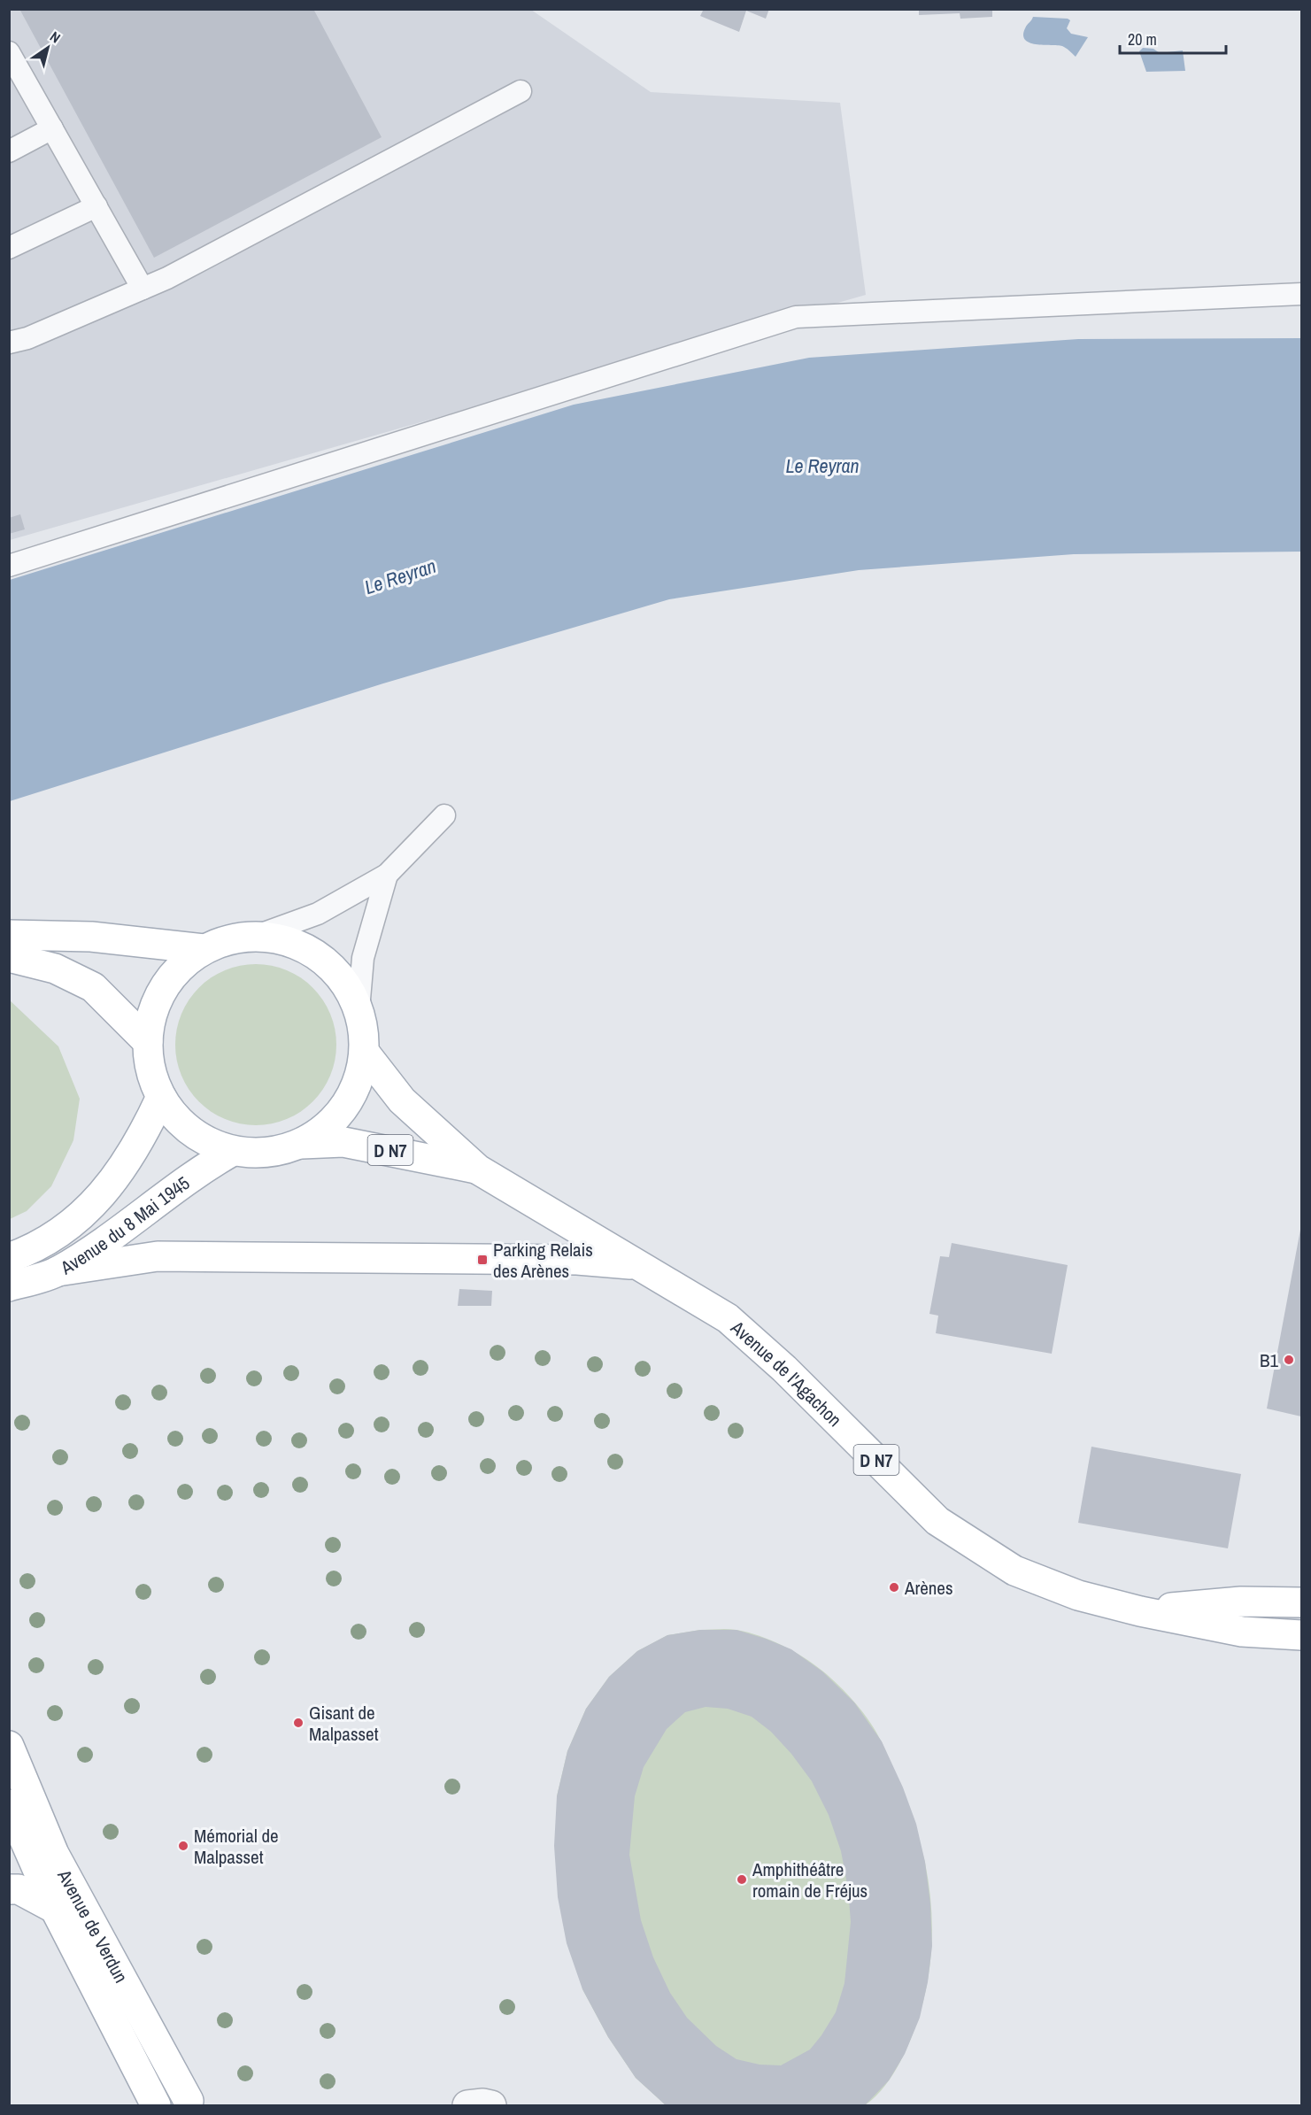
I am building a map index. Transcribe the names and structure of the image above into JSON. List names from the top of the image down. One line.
{"streets":{"main road":["D N7","Avenue du 8 Mai 1945","Avenue de l'Agachon","Avenue de Verdun"]},"crossings":[["D N7","Avenue de l'Agachon"]],"water":["Le Reyran"],"places":{"transit":["Parking Relais des Arènes"],"other":["B1","Arènes","Gisant de Malpasset","Mémorial de Malpasset","Amphithéâtre romain de Fréjus"]},"scale_bar":"20 m","north":"top right"}
